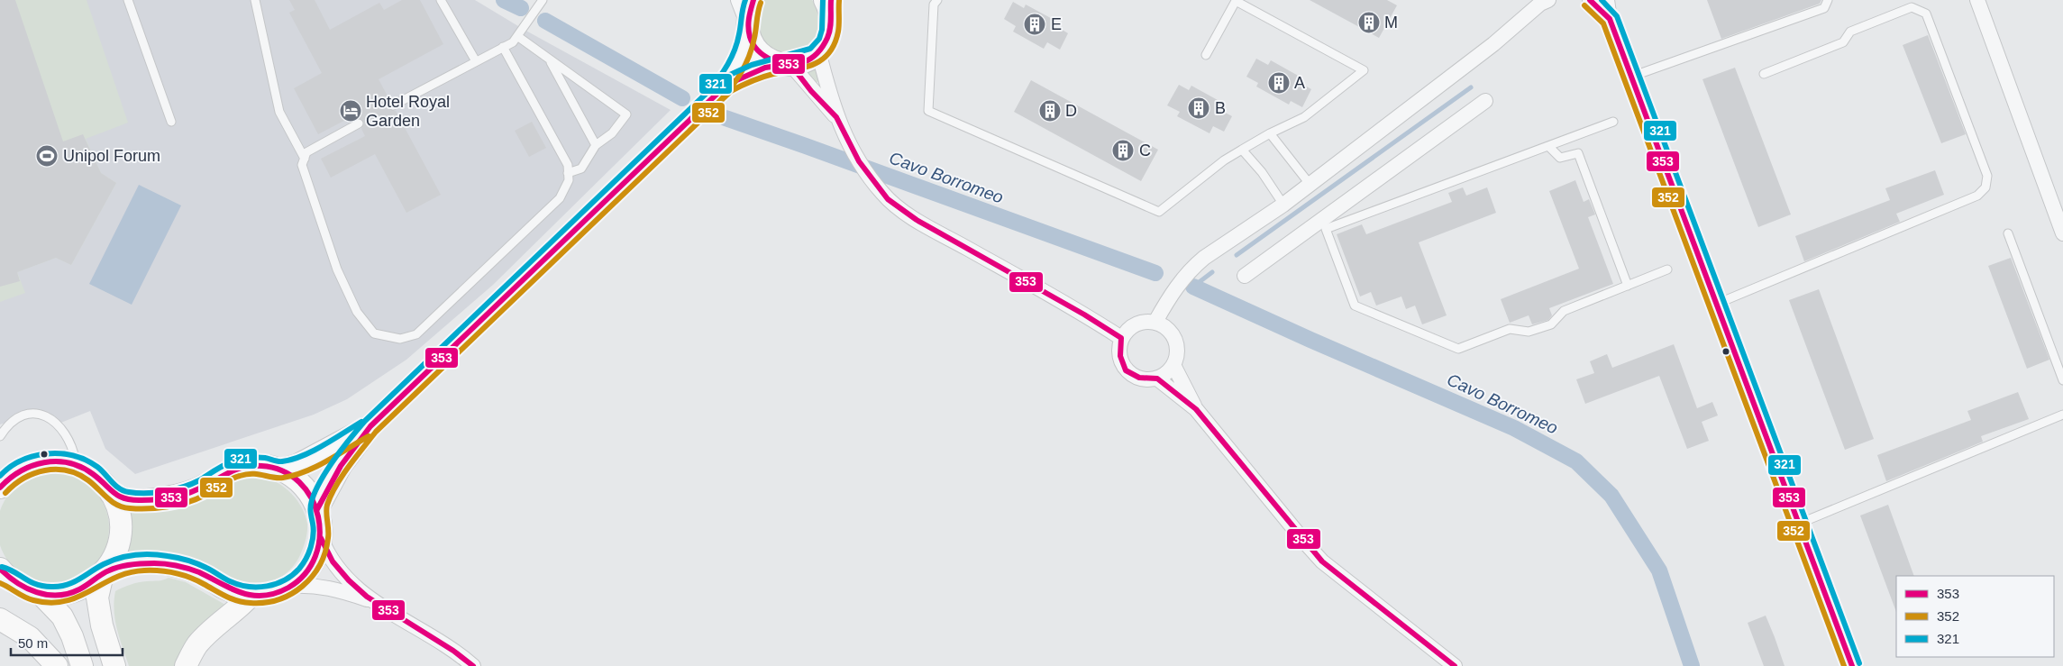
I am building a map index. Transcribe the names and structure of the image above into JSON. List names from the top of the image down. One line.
{"water":["Cavo Borromeo"],"places":{"building":["M","E","A","B","D","C"],"hotel":["Hotel Royal Garden"],"sports":["Unipol Forum"]},"lines":["transit line 353","transit line 321","transit line 352"],"legend":["353","352","321"],"scale_bar":"50 m"}
